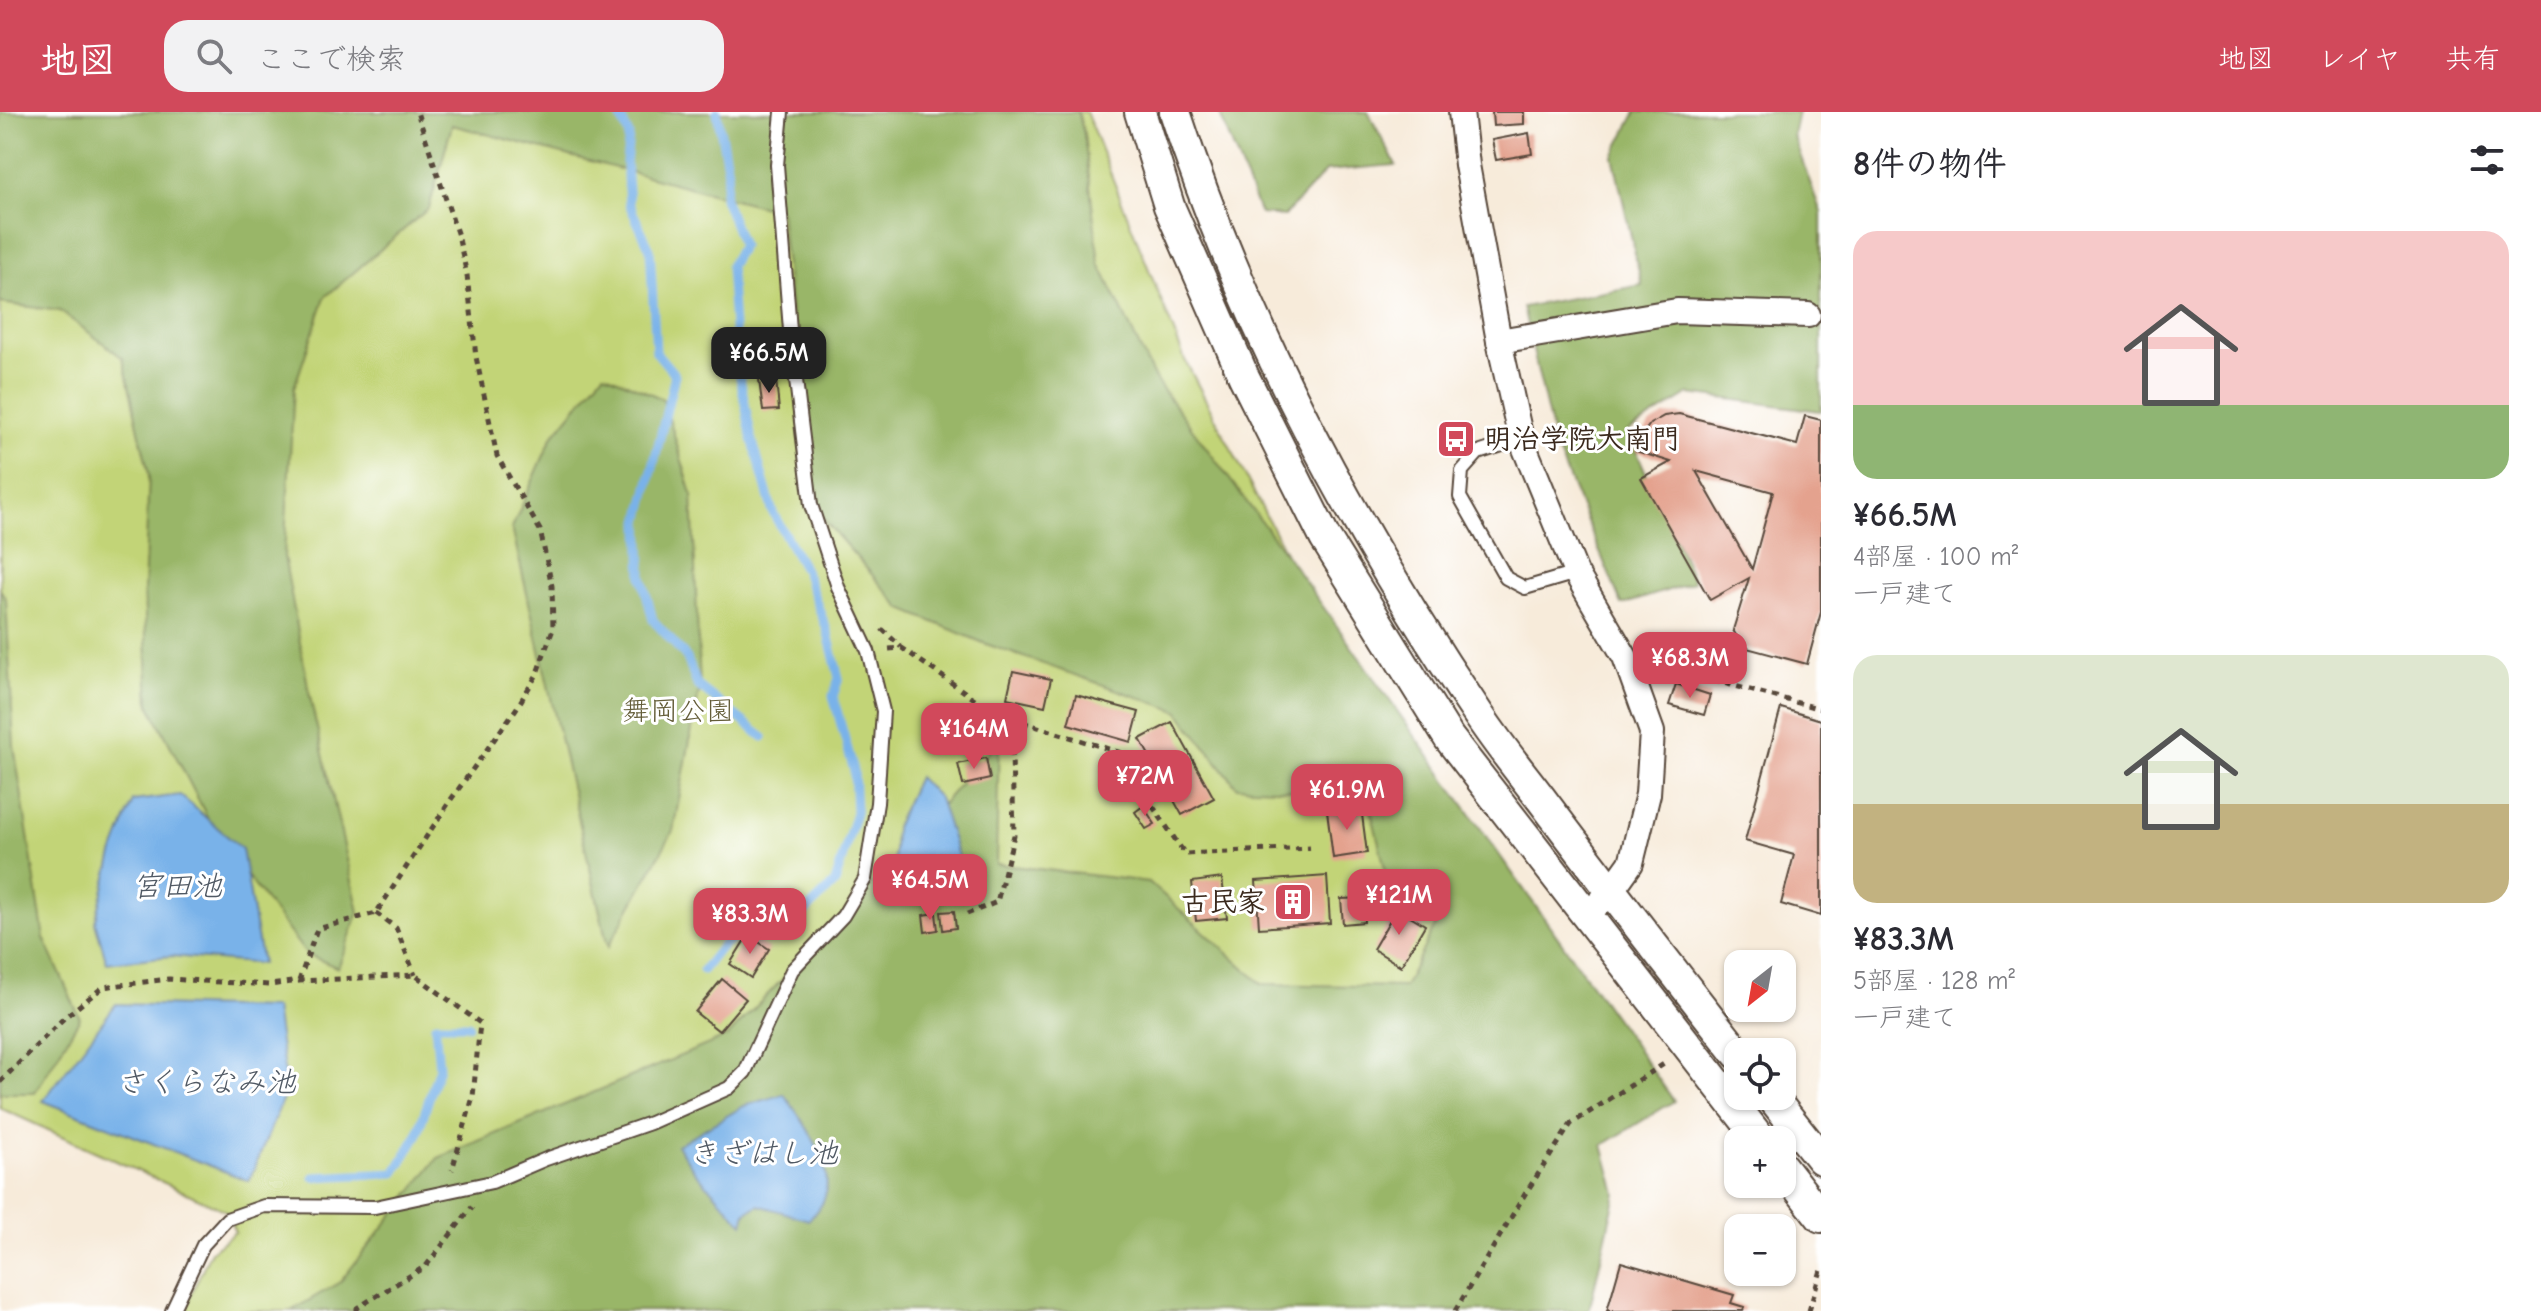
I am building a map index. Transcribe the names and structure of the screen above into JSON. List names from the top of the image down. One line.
{"water":["宮田池","さくらなみ池","きざはし池"],"parks":["舞岡公園"],"places":{"bus stop":["明治学院大南門"],"building":["古民家"]},"north":"bottom left","page":{"header":"地図","search":"ここで検索","nav":["地図","レイヤ","共有"],"heading":"8件の物件","list":[{"name":"¥66.5M","note":"4部屋 · 100 m² · 一戸建て"},{"name":"¥83.3M","note":"5部屋 · 128 m² · 一戸建て"}],"price":["¥66.5M","¥68.3M","¥164M","¥72M","¥61.9M","¥64.5M","¥121M","¥83.3M"],"map_buttons":["+","−"]}}
